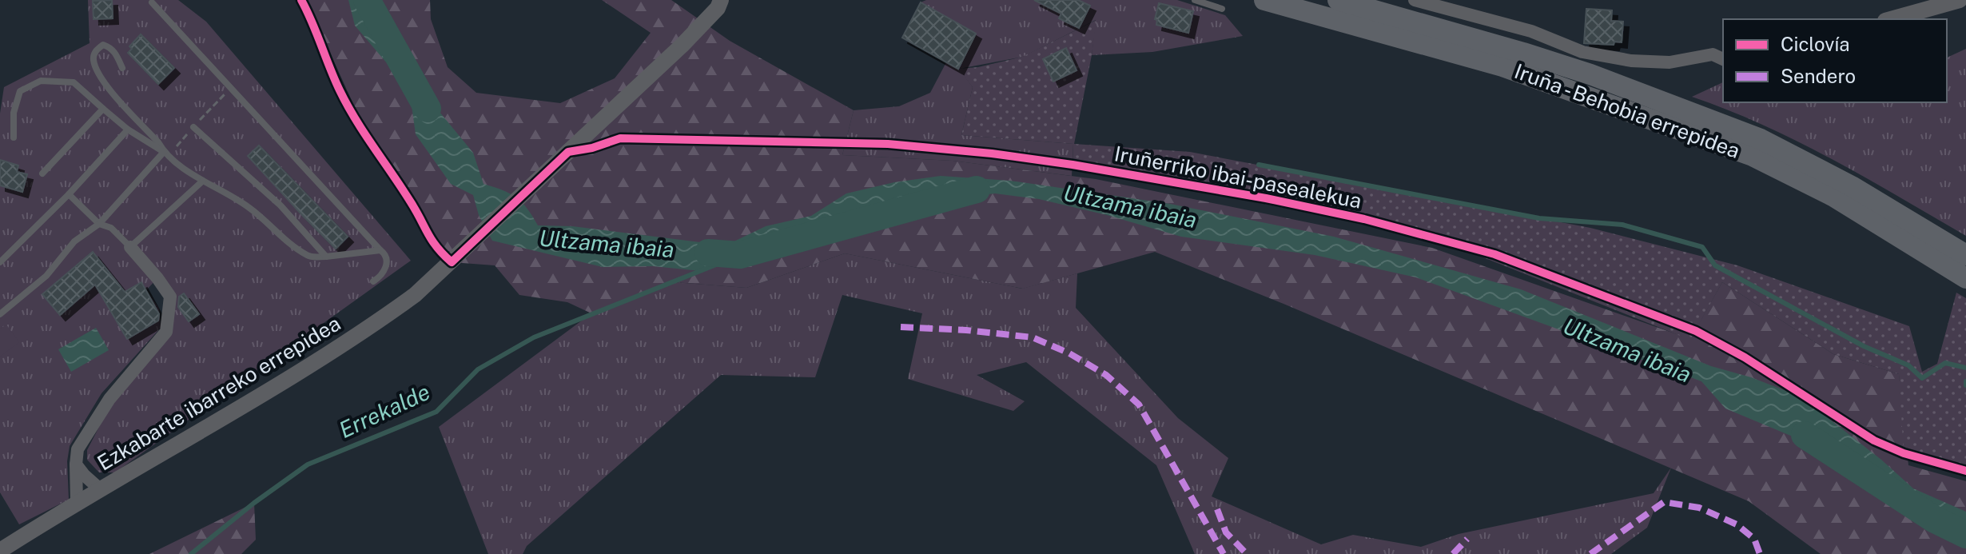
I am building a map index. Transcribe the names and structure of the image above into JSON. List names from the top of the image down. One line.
{"streets":{"highway":["Iruña - Behobia errepidea"],"street":["Ezkabarte ibarreko errepidea"],"cycle path":["Iruñerriko ibai-pasealekua"]},"crossings":[["Iruñerriko ibai-pasealekua","Ezkabarte ibarreko errepidea"]],"water":["Ultzama ibaia","Errekalde"],"legend":["Ciclovía","Sendero"]}
